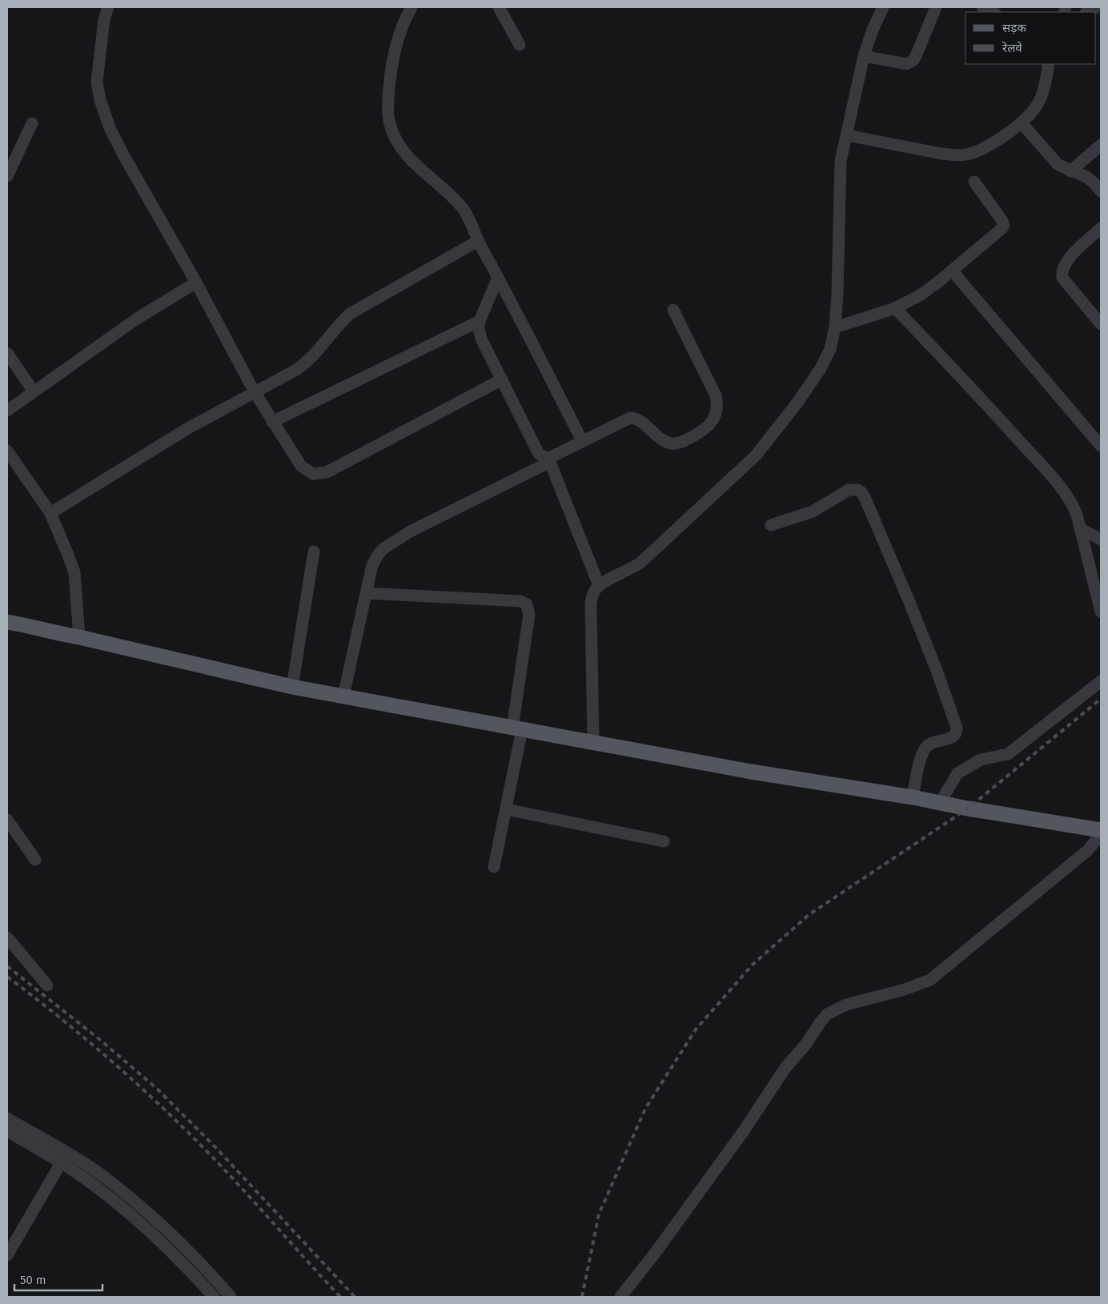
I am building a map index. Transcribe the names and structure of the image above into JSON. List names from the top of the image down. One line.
{"legend":["सड़क","रेलवे"],"scale_bar":"50 m"}
